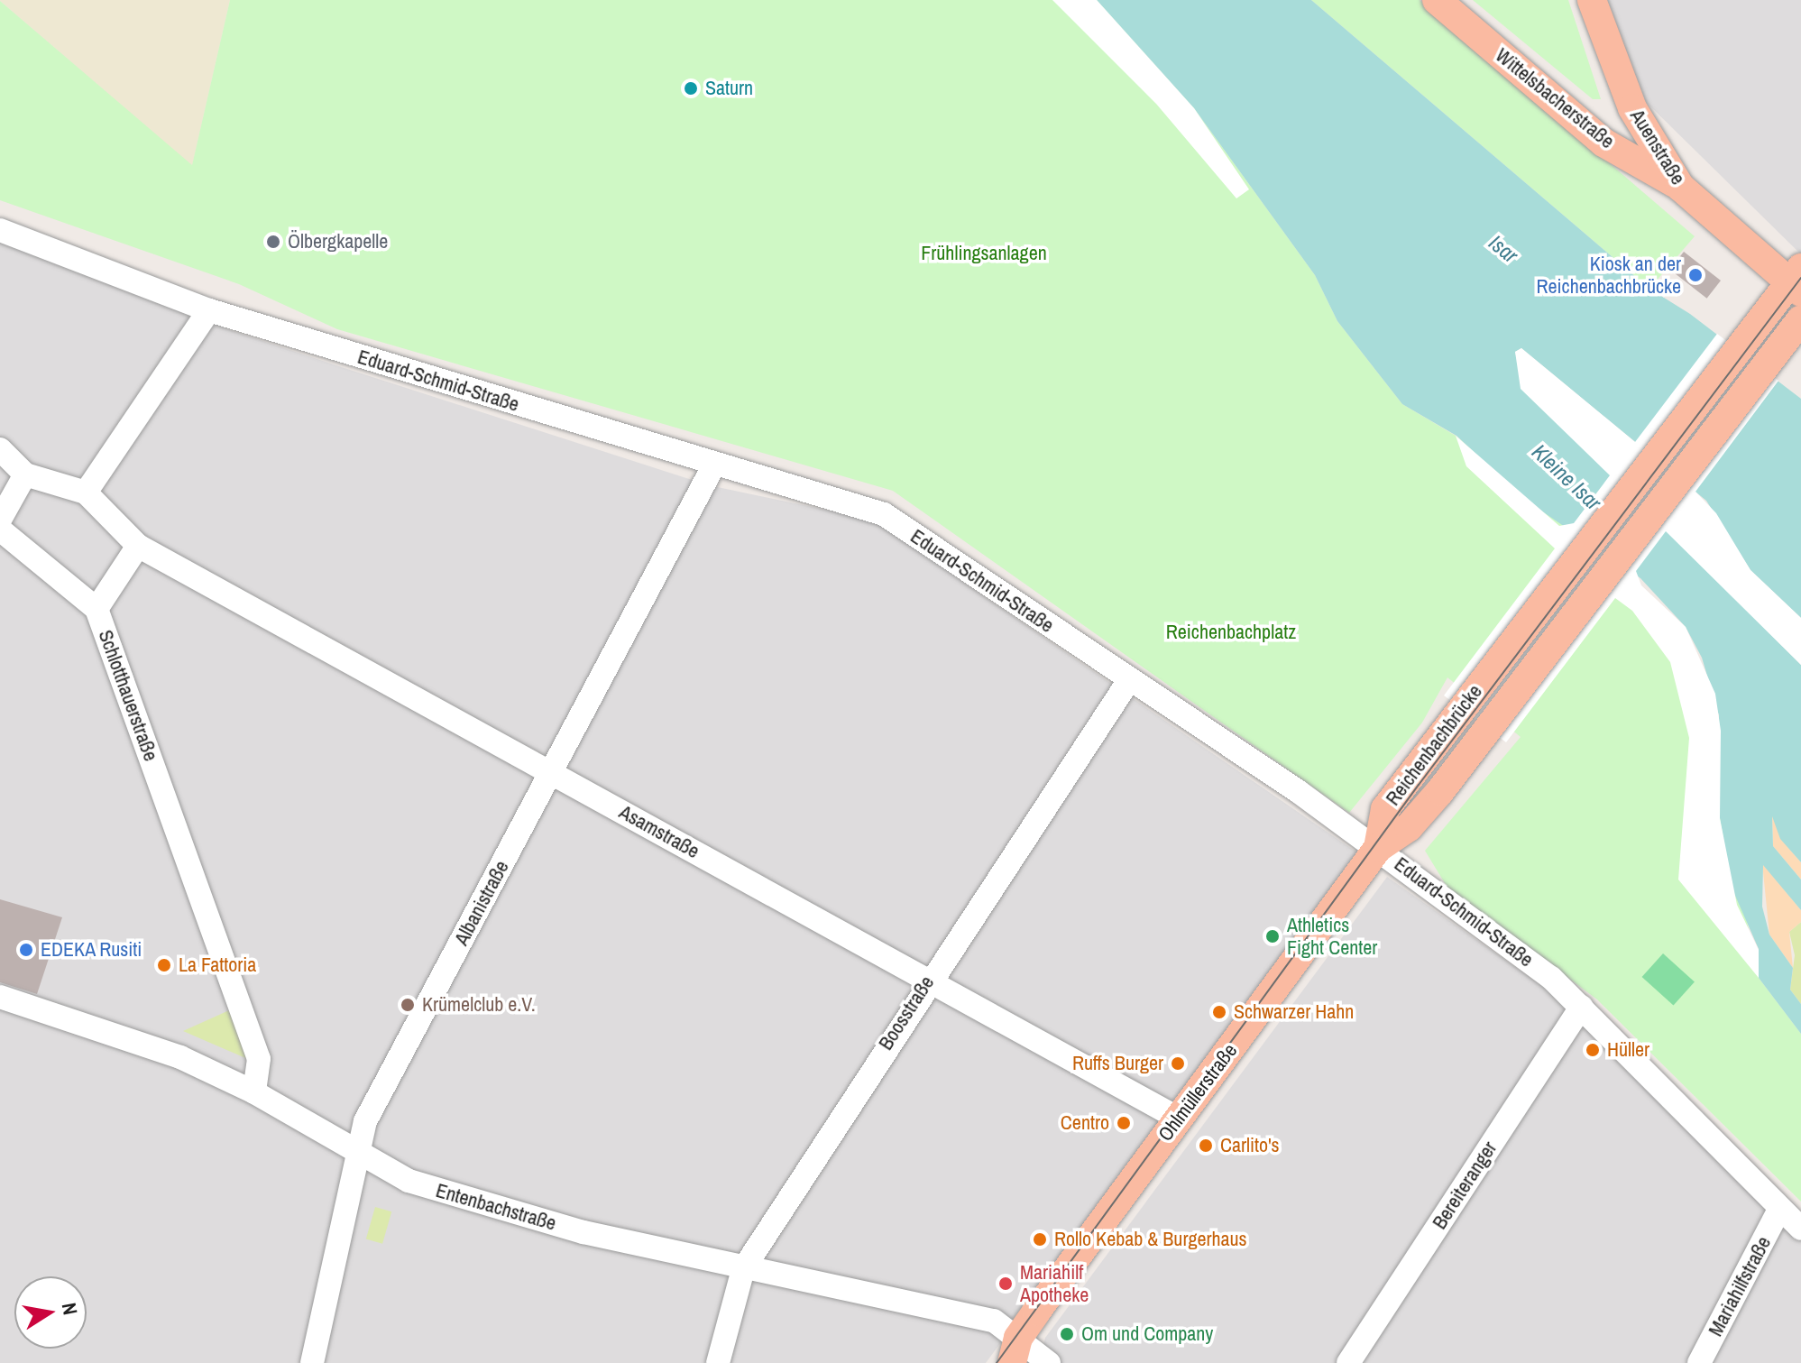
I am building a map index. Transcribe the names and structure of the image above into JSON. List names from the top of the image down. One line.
{"streets":{"main road":["Wittelsbacherstraße","Auenstraße","Reichenbachbrücke","Ohlmüllerstraße"],"street":["Eduard-Schmid-Straße","Schlotthauerstraße","Asamstraße","Albanistraße","Boosstraße","Bereiteranger","Entenbachstraße","Mariahilfstraße"]},"crossings":[["Wittelsbacherstraße","Auenstraße"],["Auenstraße","Reichenbachbrücke"],["Eduard-Schmid-Straße","Reichenbachbrücke"],["Eduard-Schmid-Straße","Albanistraße"],["Eduard-Schmid-Straße","Boosstraße"],["Eduard-Schmid-Straße","Ohlmüllerstraße"],["Eduard-Schmid-Straße","Bereiteranger"],["Eduard-Schmid-Straße","Mariahilfstraße"],["Schlotthauerstraße","Asamstraße"],["Schlotthauerstraße","Entenbachstraße"],["Reichenbachbrücke","Ohlmüllerstraße"],["Asamstraße","Albanistraße"],["Asamstraße","Boosstraße"],["Asamstraße","Ohlmüllerstraße"],["Albanistraße","Entenbachstraße"],["Boosstraße","Entenbachstraße"],["Ohlmüllerstraße","Entenbachstraße"]],"water":["Isar","Kleine Isar"],"parks":["Frühlingsanlagen","Reichenbachplatz"],"places":["Saturn","Ölbergkapelle","Kiosk an der Reichenbachbrücke","Athletics Fight Center","EDEKA Rusiti","La Fattoria","Krümelclub e.V.","Schwarzer Hahn","Hüller","Ruffs Burger","Centro","Carlito's","Rollo Kebab & Burgerhaus","Mariahilf Apotheke","Om und Company"],"north":"right"}
